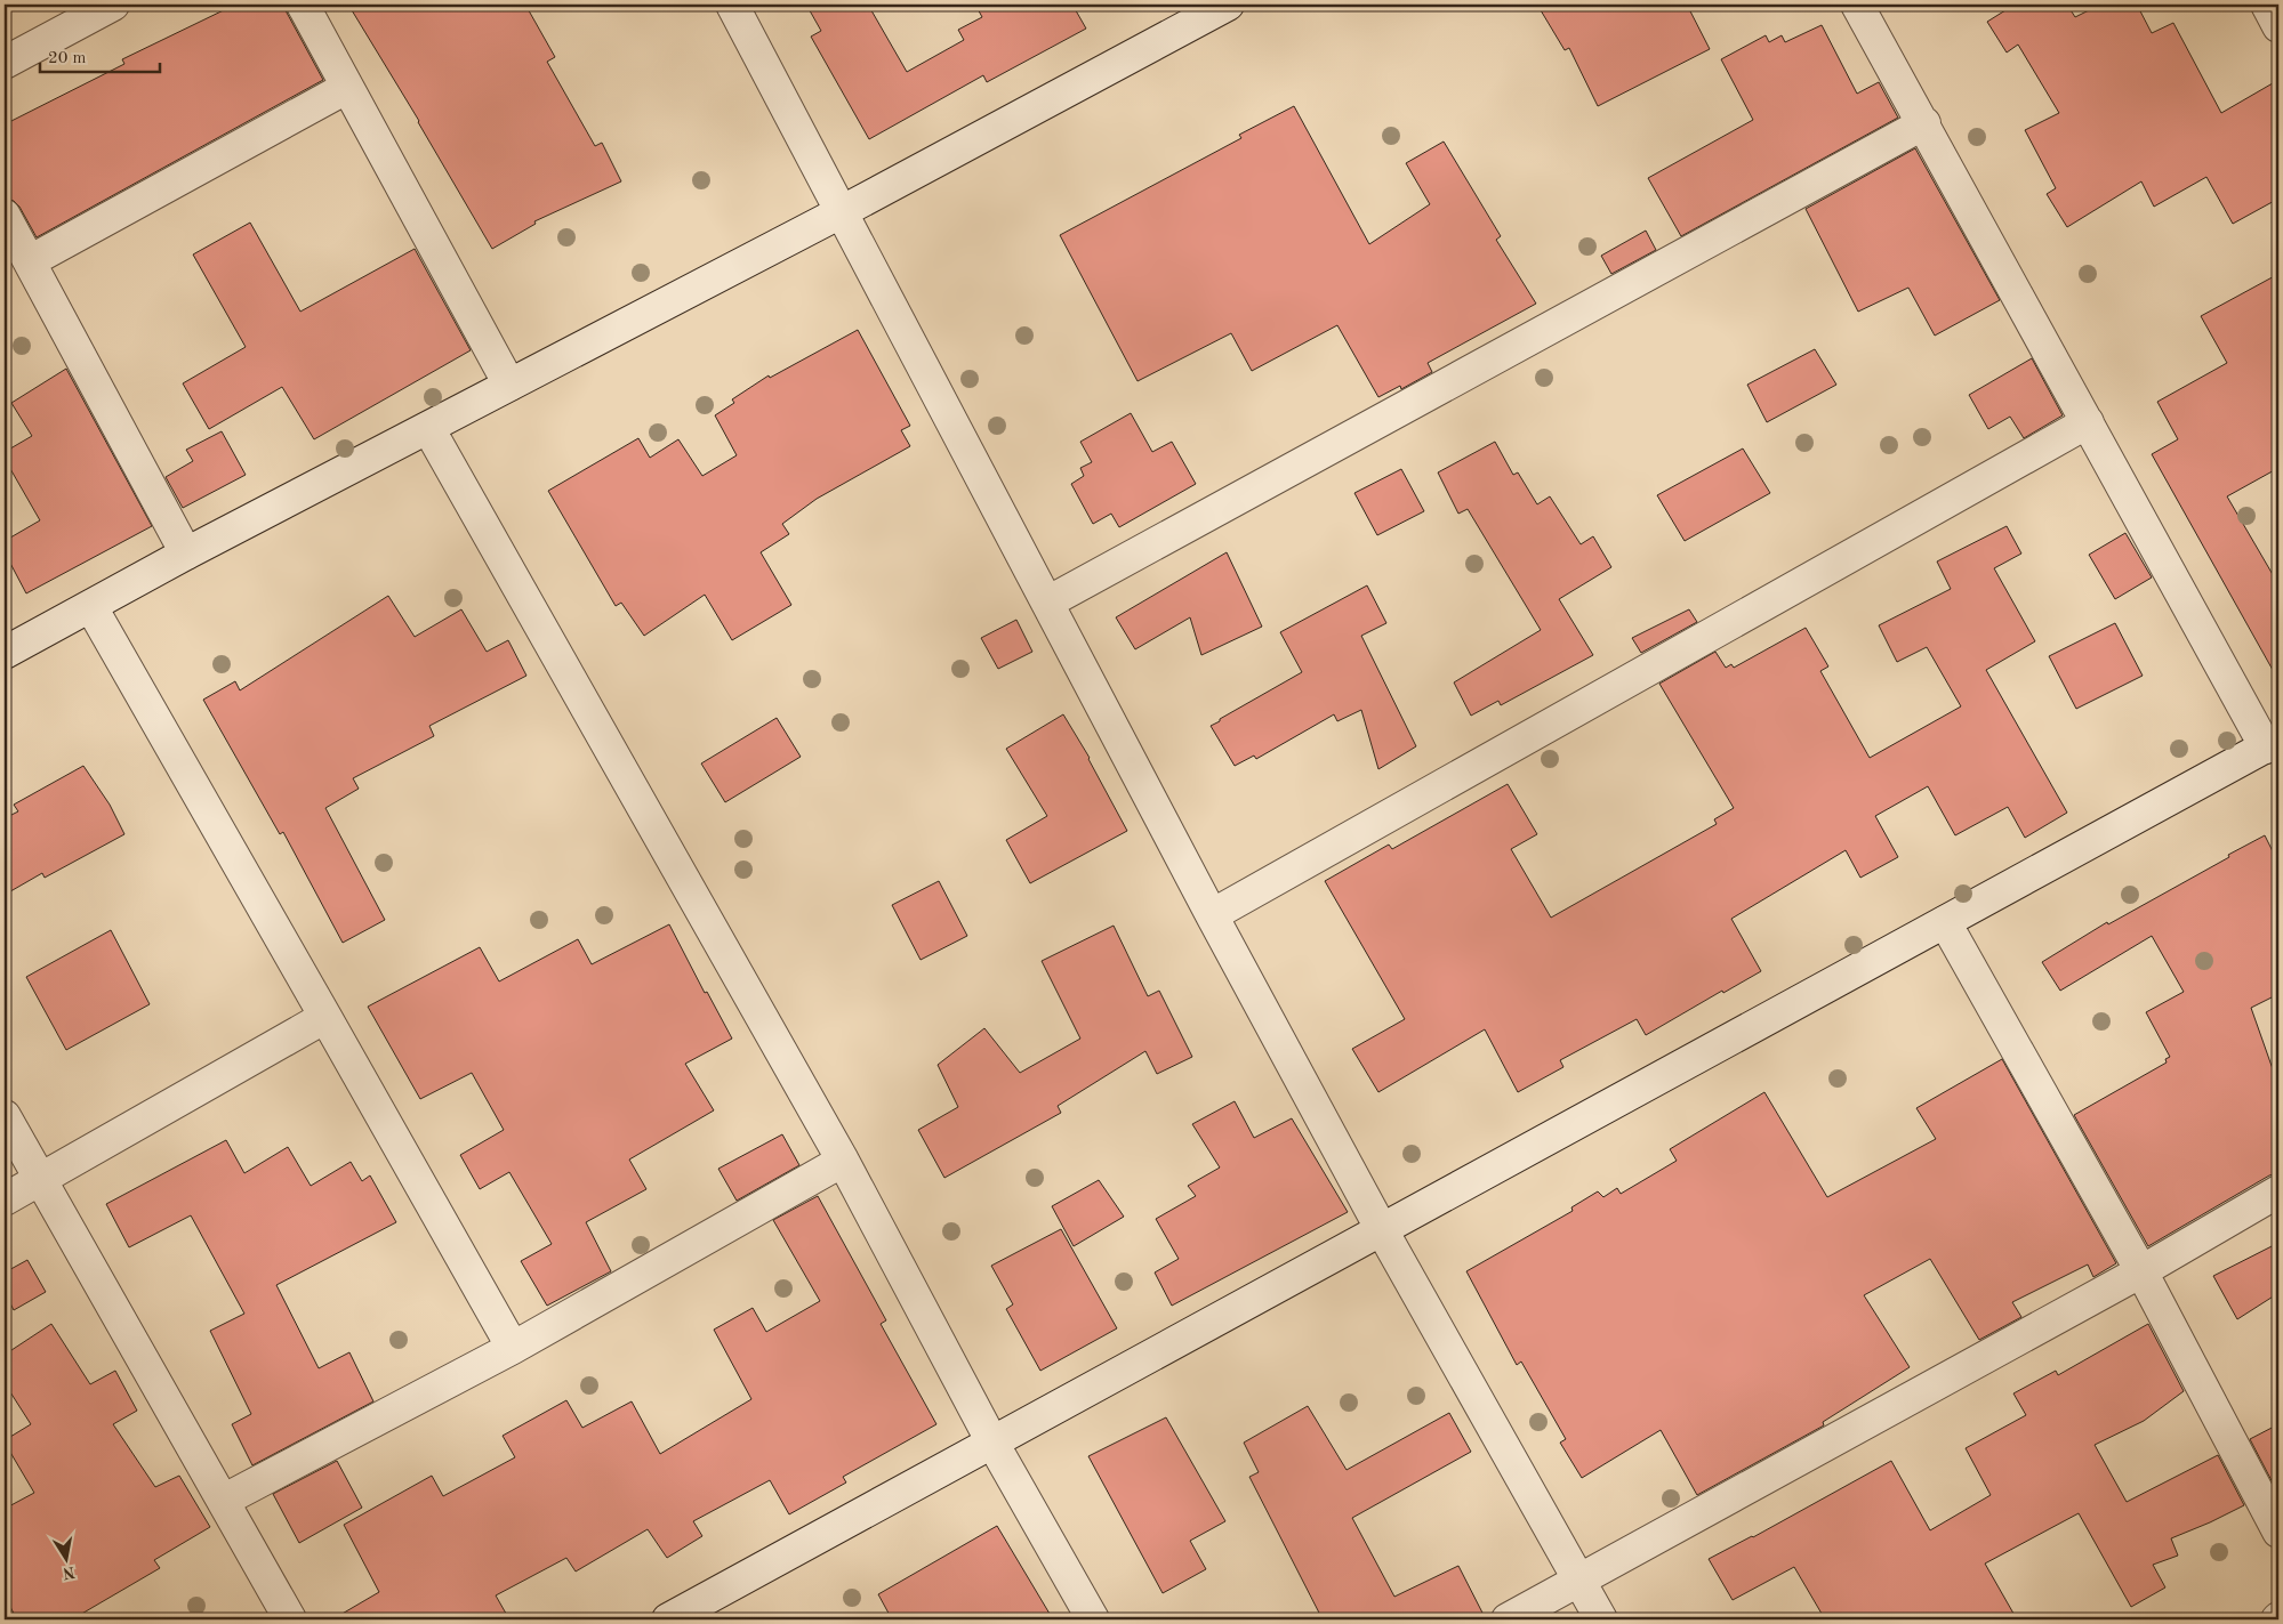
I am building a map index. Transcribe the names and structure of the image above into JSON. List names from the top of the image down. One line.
{"scale_bar":"20 m","north":"bottom"}
